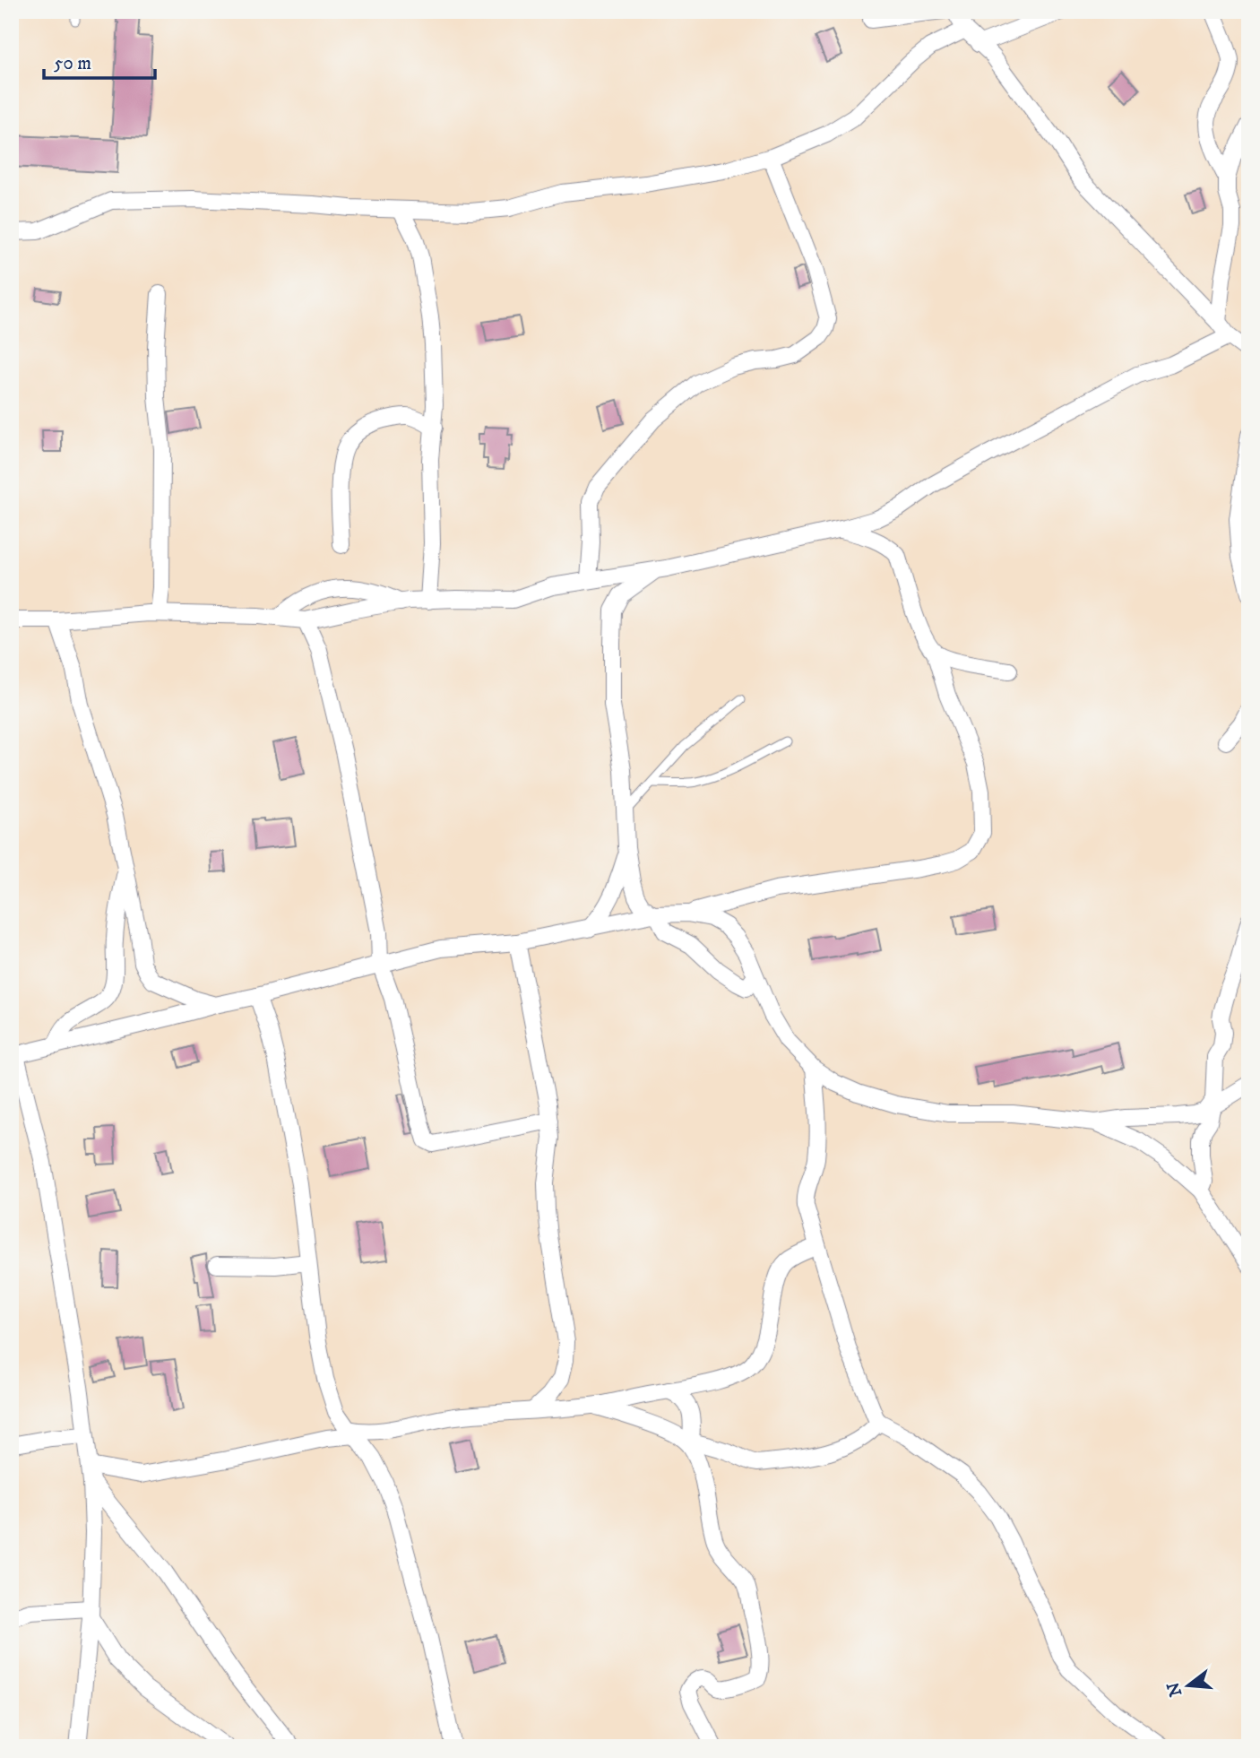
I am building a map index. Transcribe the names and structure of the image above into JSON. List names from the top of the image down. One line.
{"scale_bar":"50 m","north":"left"}
